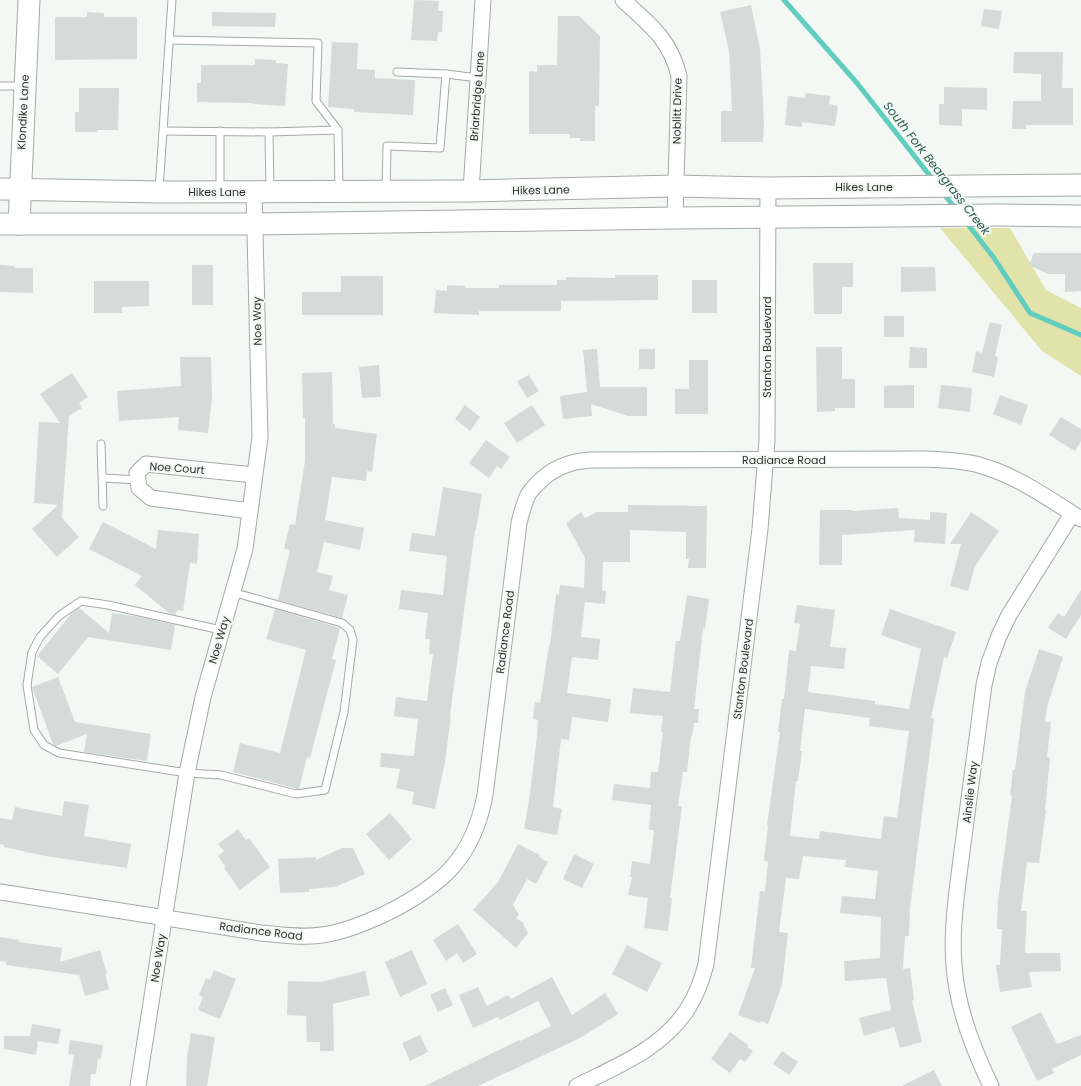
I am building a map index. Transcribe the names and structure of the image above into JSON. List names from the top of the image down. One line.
{"streets":{"main road":["Klondike Lane","Hikes Lane"],"street":["Briarbridge Lane","Noblitt Drive","Noe Way","Stanton Boulevard","Radiance Road","Noe Court","Ainslie Way"]},"crossings":[["Briarbridge Lane","Hikes Lane"],["Noblitt Drive","Hikes Lane"],["Klondike Lane","Hikes Lane"],["Hikes Lane","Noe Way"],["Hikes Lane","Stanton Boulevard"],["Noe Way","Radiance Road"],["Noe Way","Noe Court"],["Stanton Boulevard","Radiance Road"],["Radiance Road","Ainslie Way"]],"water":["South Fork Beargrass Creek"]}
